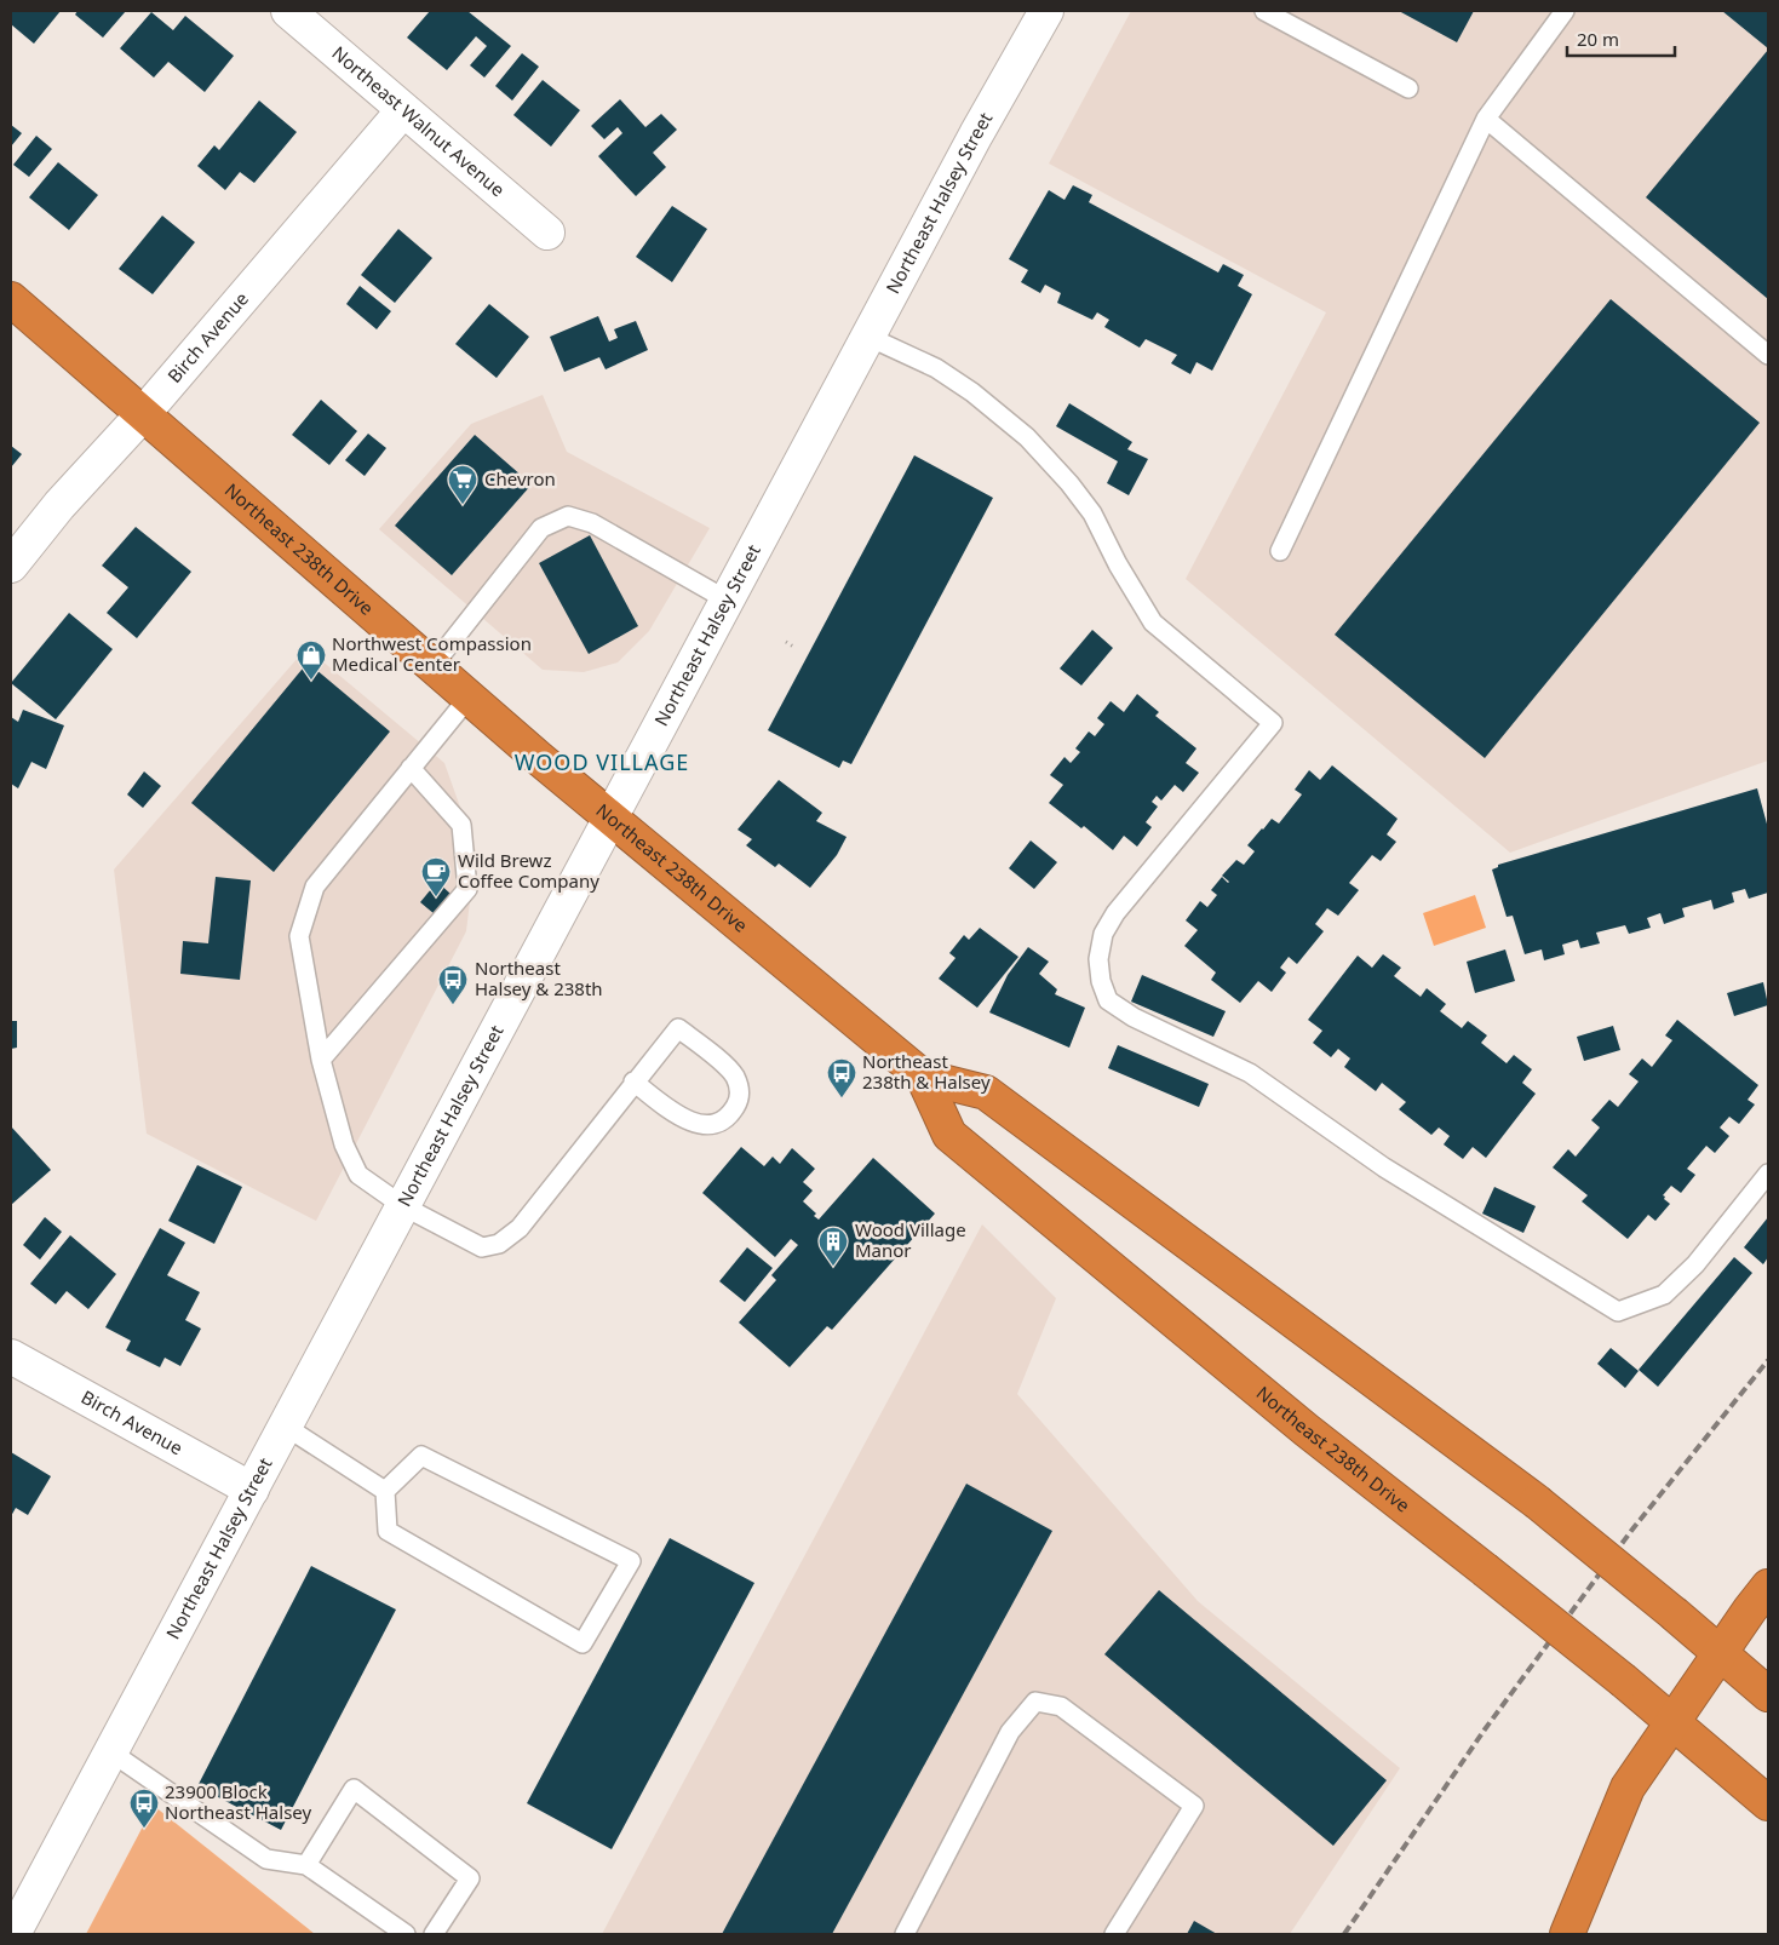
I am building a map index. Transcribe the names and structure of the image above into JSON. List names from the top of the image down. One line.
{"streets":{"highway":["Northeast 238th Drive"],"street":["Northeast Walnut Avenue","Northeast Halsey Street","Birch Avenue"]},"crossings":[["Northeast Walnut Avenue","Birch Avenue"],["Northeast Halsey Street","Birch Avenue"],["Northeast Halsey Street","Northeast 238th Drive"],["Birch Avenue","Northeast 238th Drive"]],"districts":["WOOD VILLAGE"],"places":{"supermarket":["Chevron"],"shop":["Northwest Compassion Medical Center"],"cafe":["Wild Brewz Coffee Company"],"bus stop":["Northeast Halsey & 238th","Northeast 238th & Halsey","23900 Block Northeast Halsey"],"building":["Wood Village Manor"]},"scale_bar":"20 m"}
